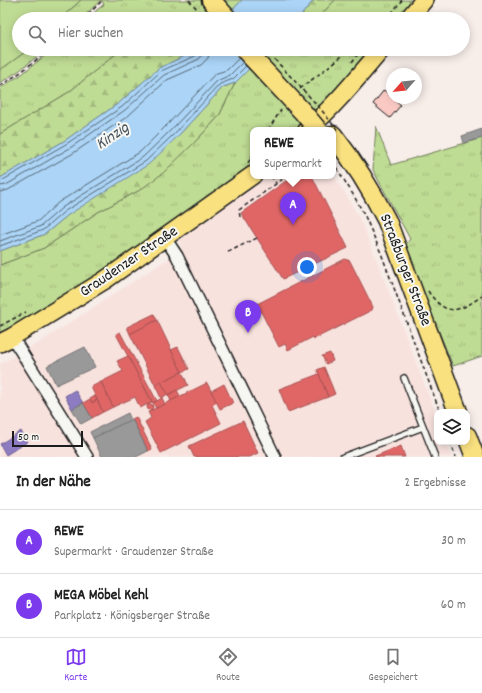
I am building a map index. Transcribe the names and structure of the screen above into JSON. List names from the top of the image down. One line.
{"streets":{"highway":["Straßburger Straße"],"main road":["Graudenzer Straße"]},"water":["Kinzig"],"scale_bar":"50 m","north":"bottom left","page":{"search":"Hier suchen","popup":["REWE","Supermarkt"],"pins":["A","B"],"scale":"50 m","heading":["In der Nähe","2 Ergebnisse"],"list":[{"mark":"A","name":"REWE","note":"Supermarkt · Graudenzer Straße","value":"30 m"},{"mark":"B","name":"MEGA Möbel Kehl","note":"Parkplatz · Königsberger Straße","value":"60 m"}],"nav":["Karte","Route","Gespeichert"]}}
